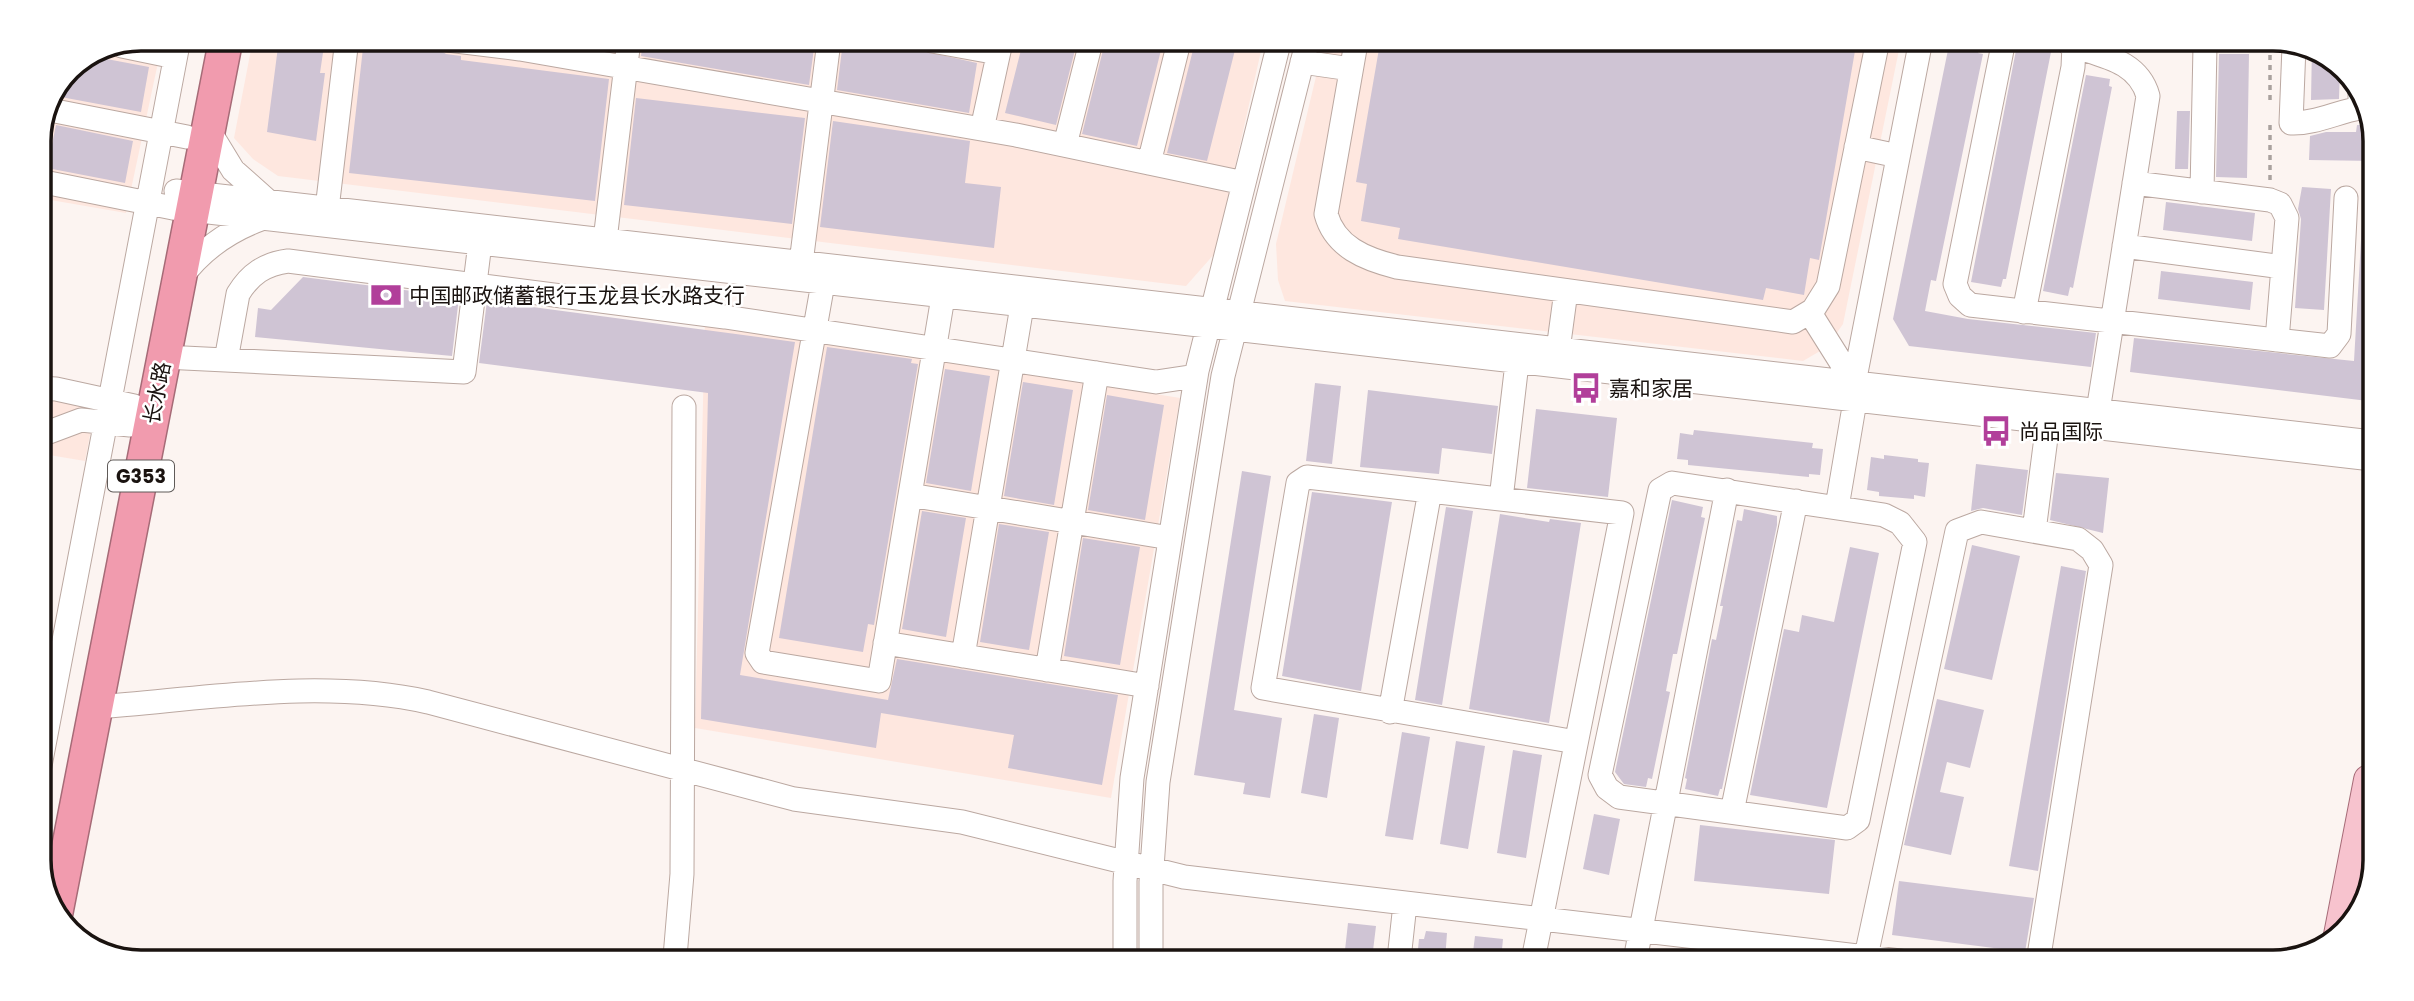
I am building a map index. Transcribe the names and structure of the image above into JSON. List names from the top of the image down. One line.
{"streets":{"highway":["长水路","G353"]},"places":{"bank":["中国邮政储蓄银行玉龙县长水路支行"],"bus stop":["嘉和家居","尚品国际"]}}
